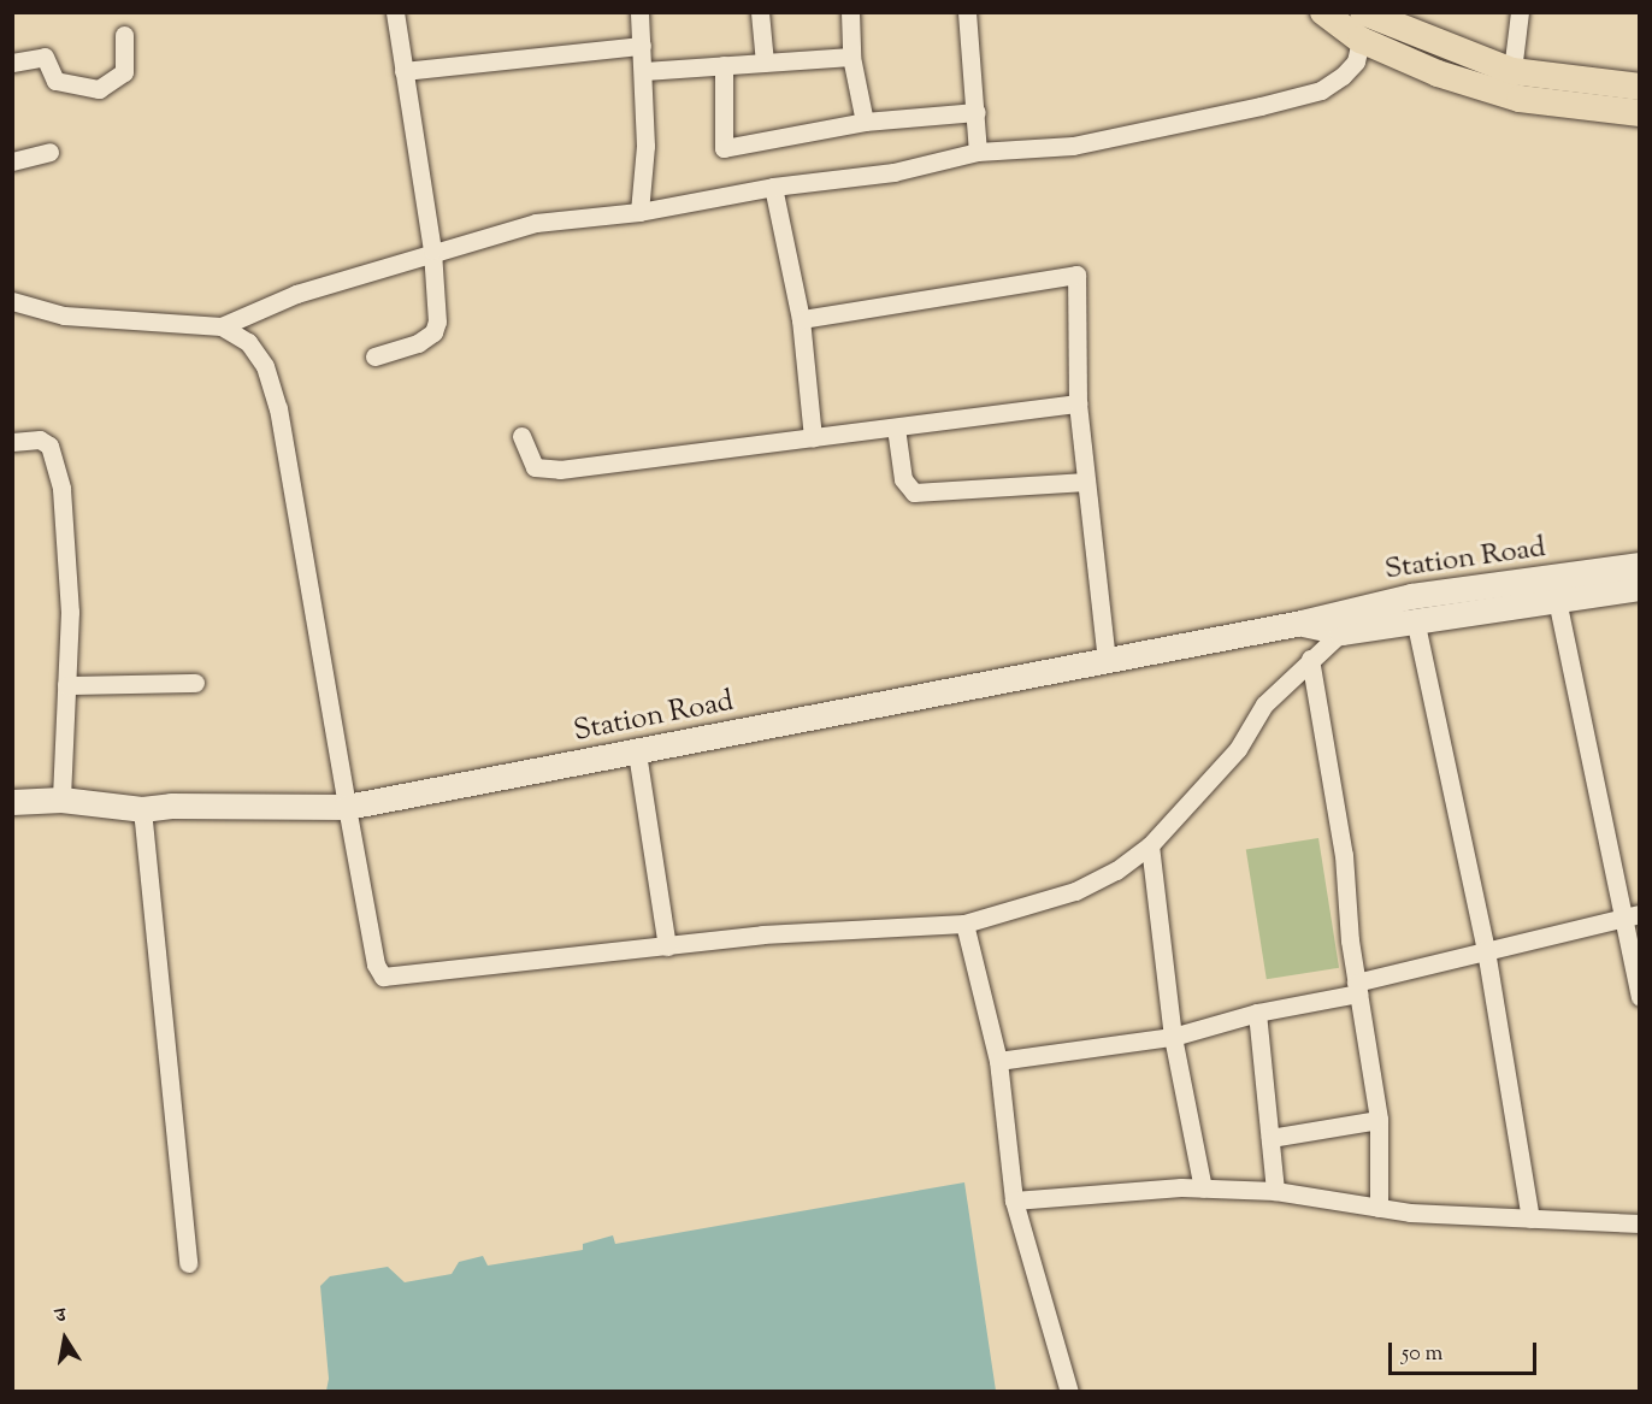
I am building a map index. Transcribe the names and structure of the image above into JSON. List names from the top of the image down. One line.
{"streets":{"street":["Station Road"]},"scale_bar":"50 m","north":"top"}
